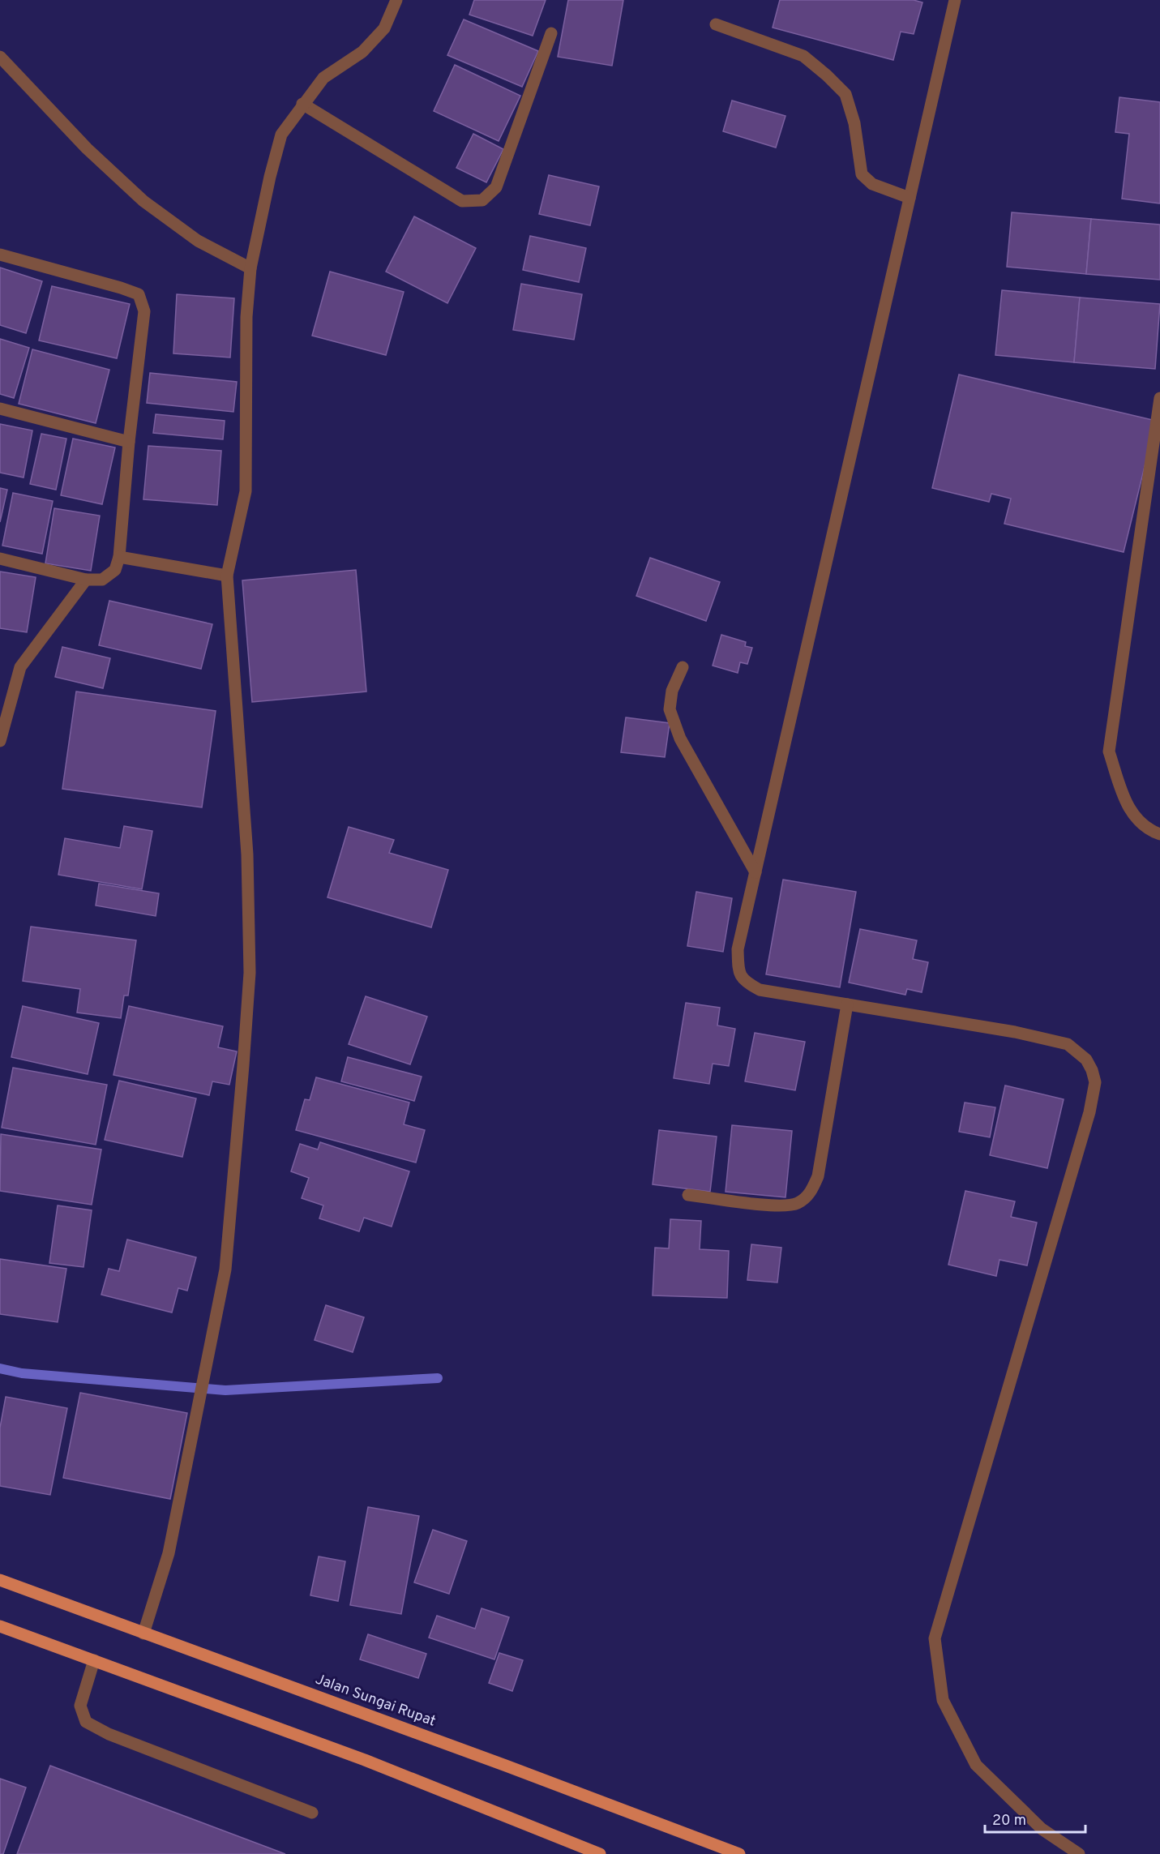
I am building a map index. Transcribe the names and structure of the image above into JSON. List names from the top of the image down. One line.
{"streets":{"main road":["Jalan Sungai Rupat"]},"scale_bar":"20 m"}
